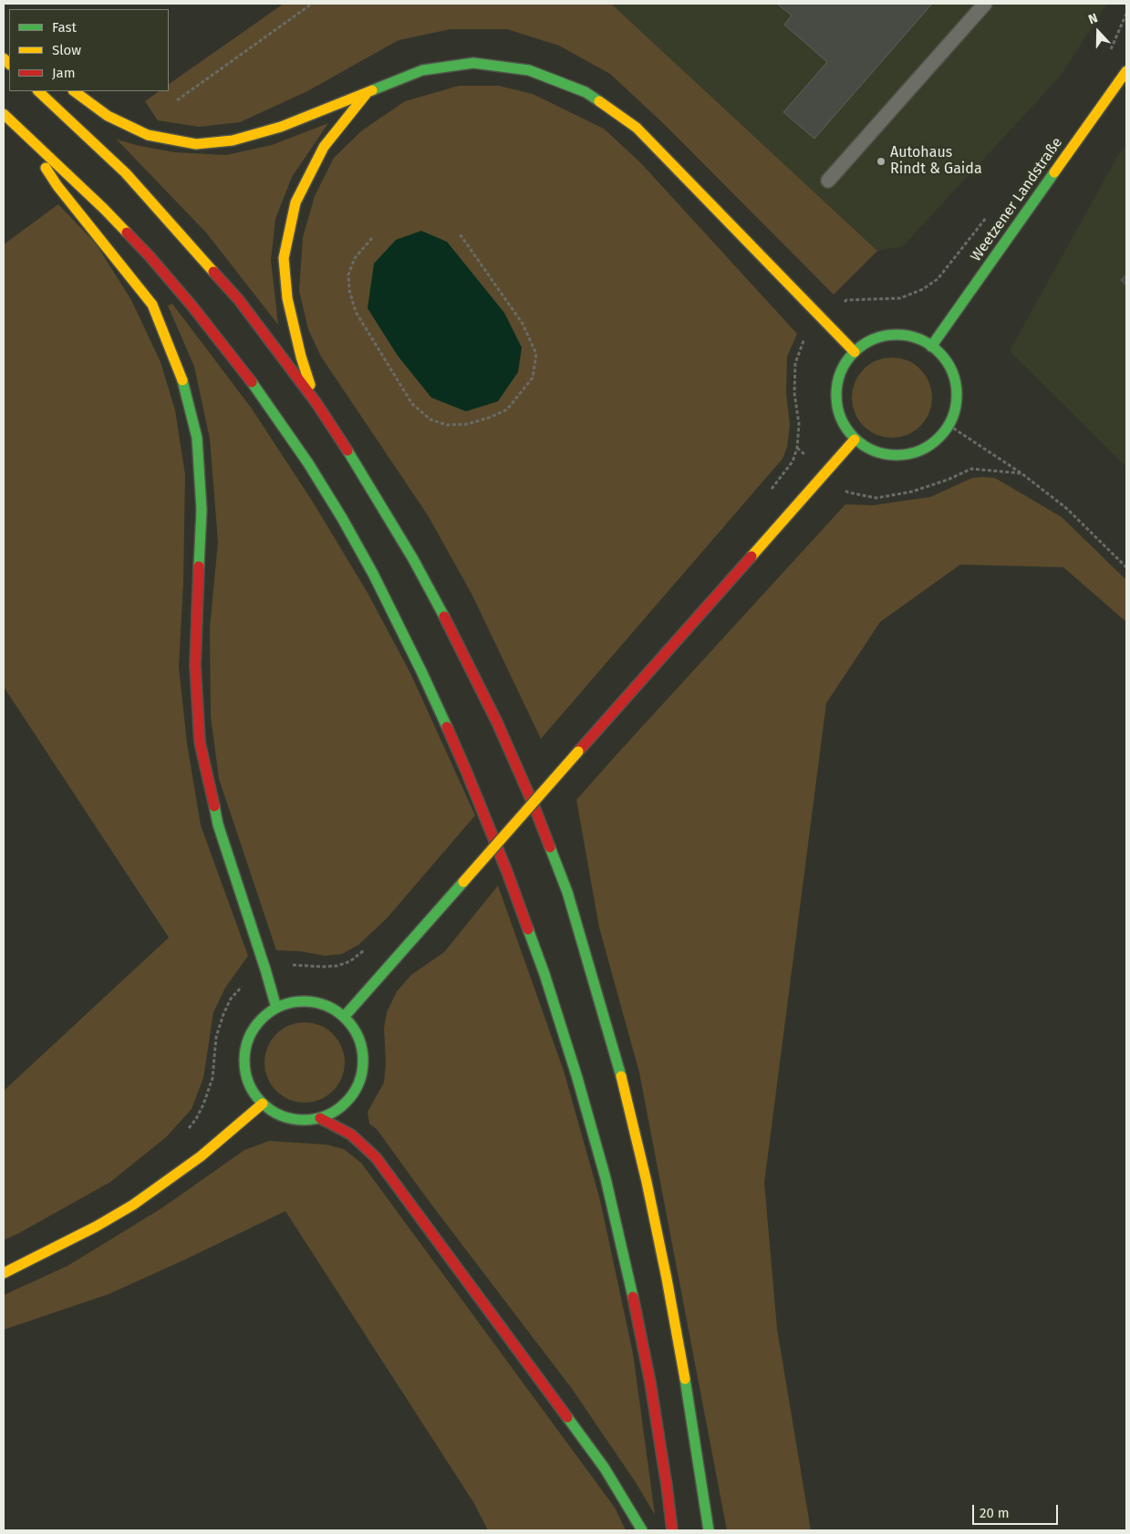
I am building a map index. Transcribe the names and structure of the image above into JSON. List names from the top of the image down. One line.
{"streets":{"main road":["Weetzener Landstraße"]},"places":["Autohaus Rindt & Gaida"],"legend":["Fast","Slow","Jam"],"scale_bar":"20 m","north":"top"}
